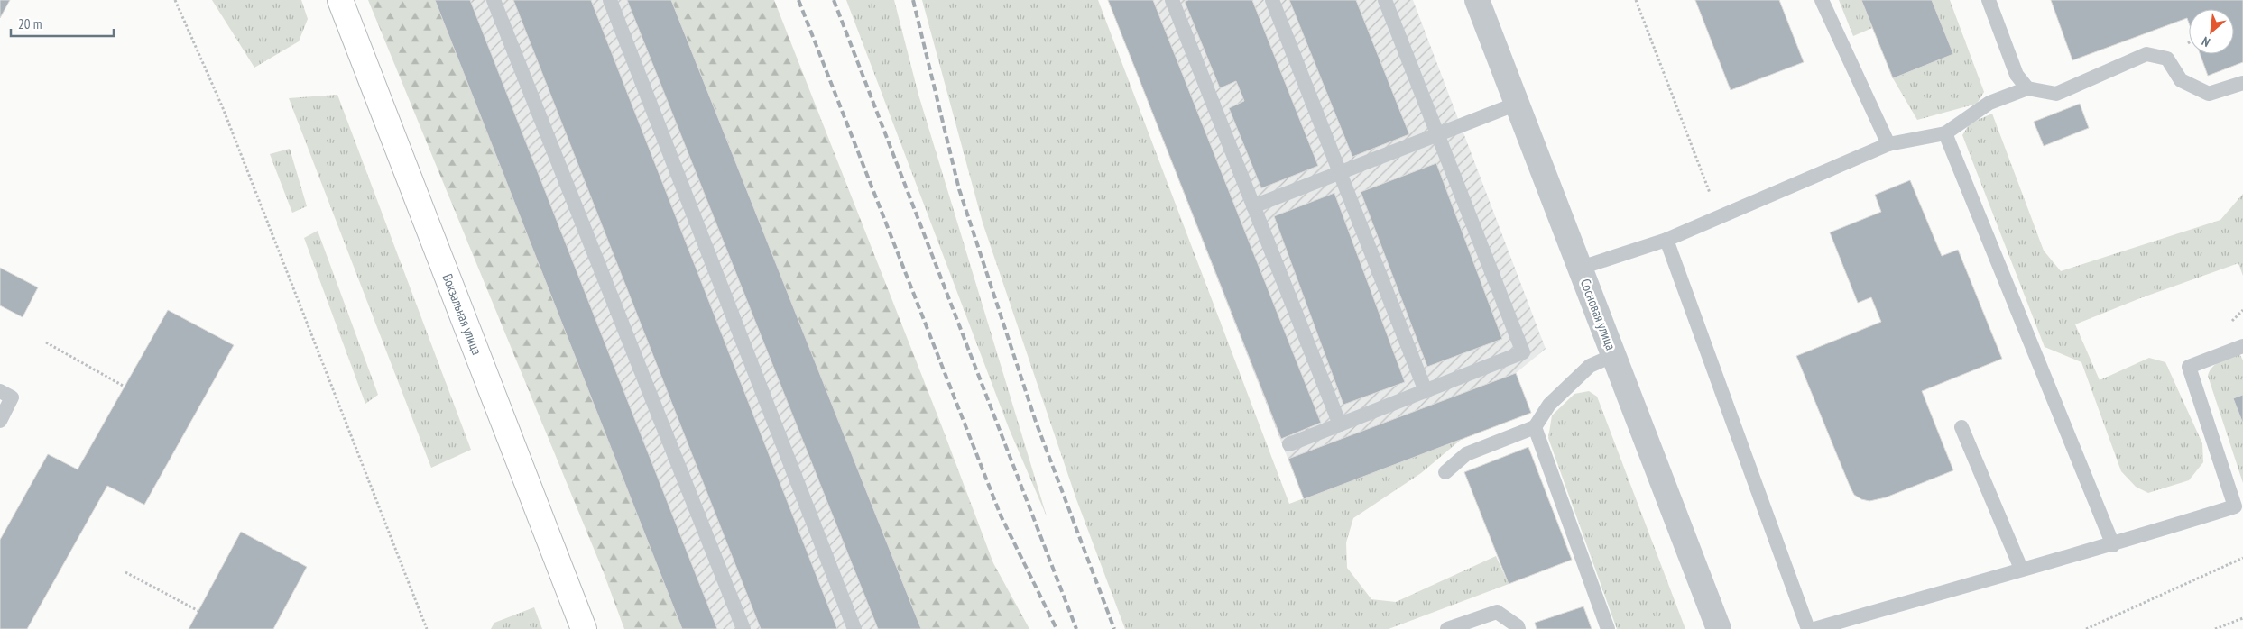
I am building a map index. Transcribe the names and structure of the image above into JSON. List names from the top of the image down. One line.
{"streets":{"main road":["Вокзальная улица"],"street":["Сосновая улица"]},"scale_bar":"20 m","north":"bottom left"}
